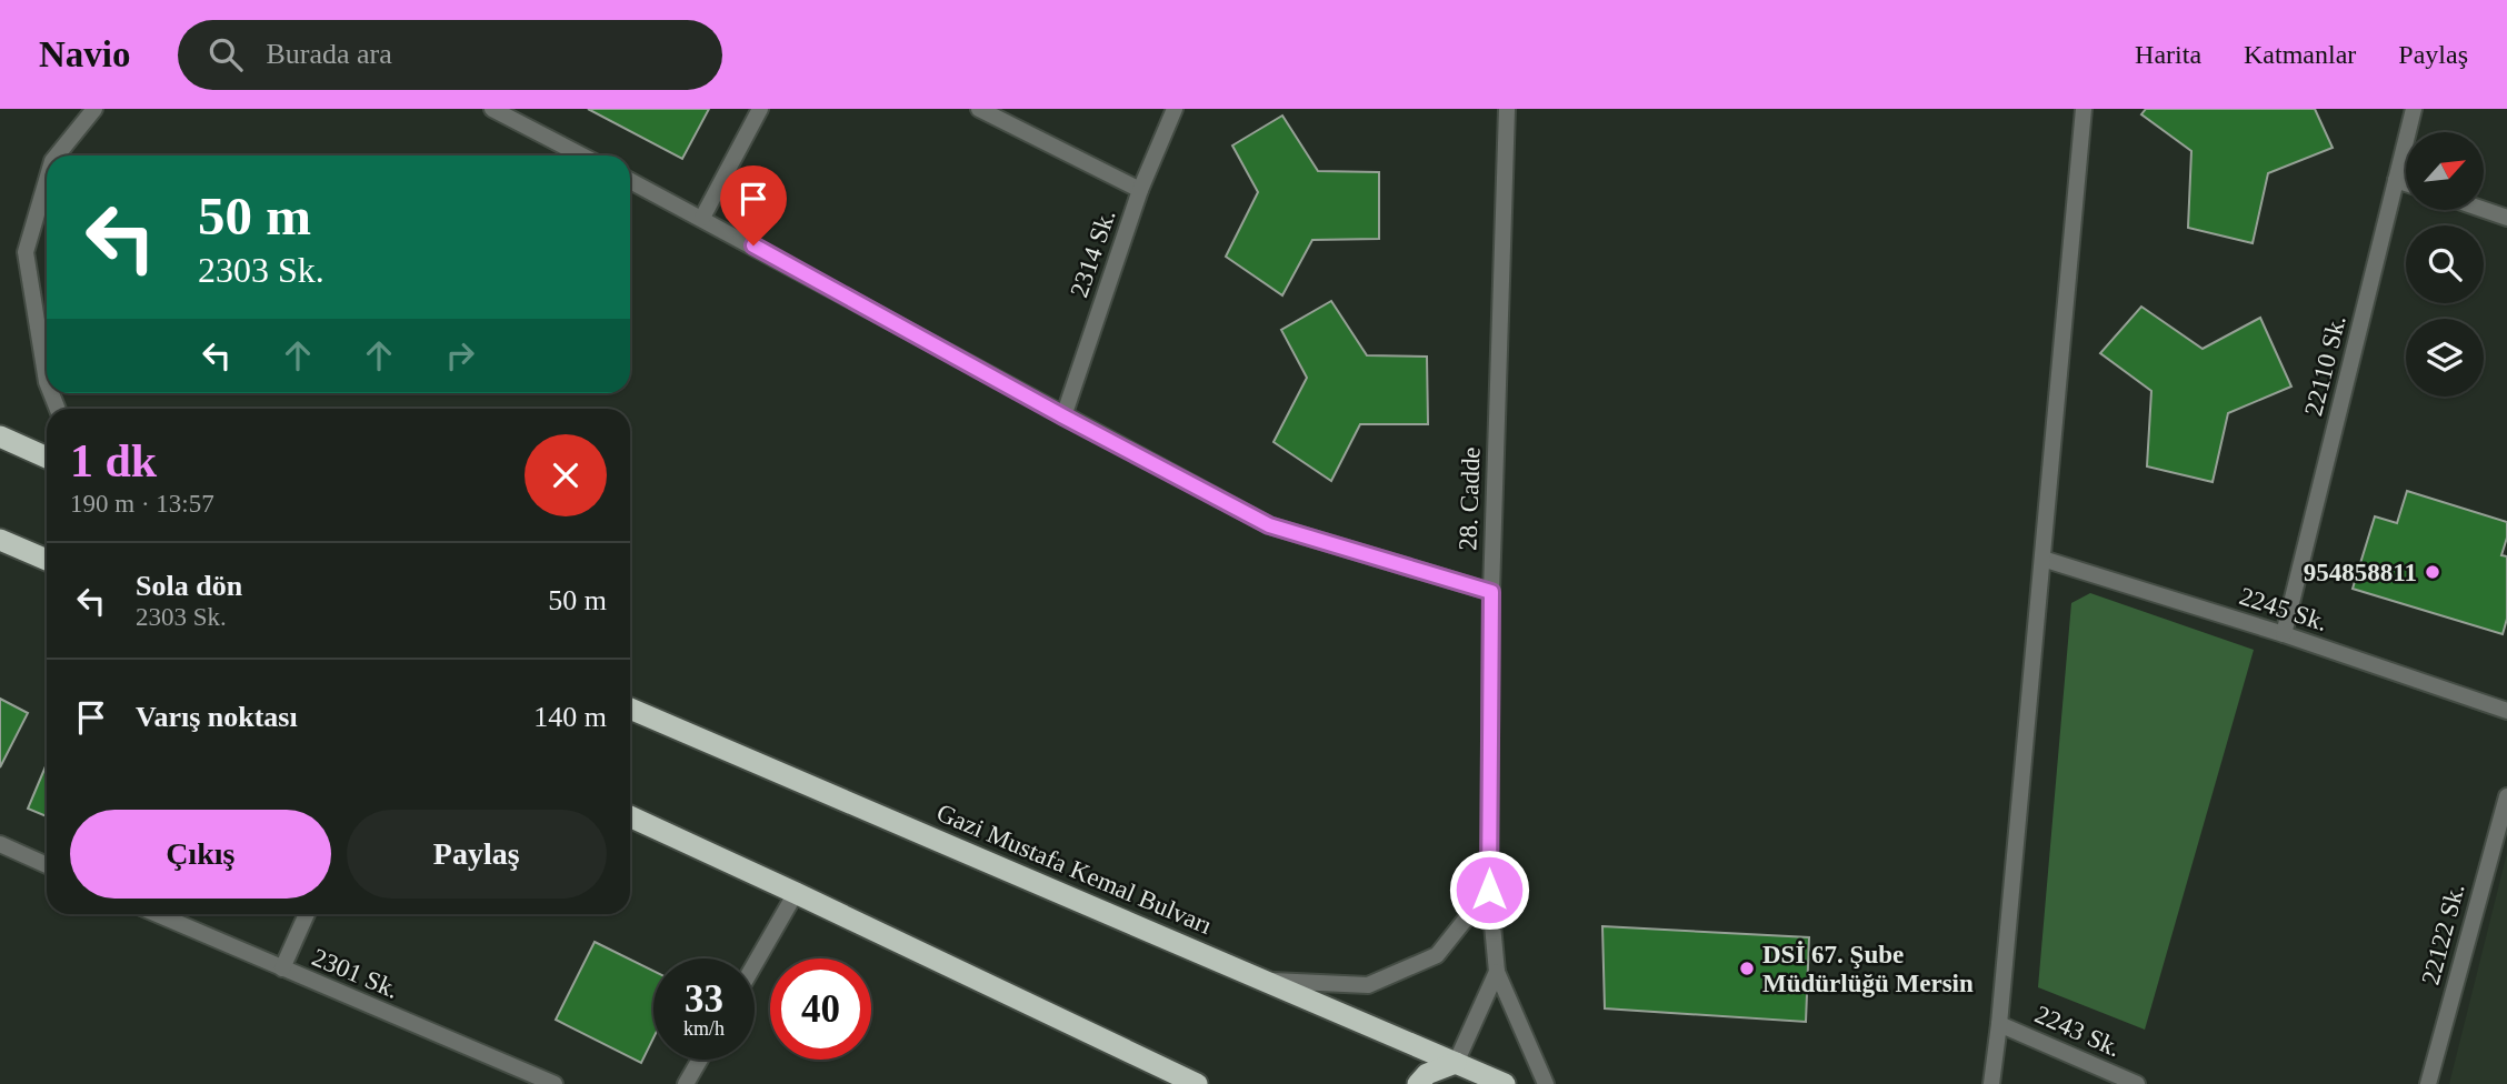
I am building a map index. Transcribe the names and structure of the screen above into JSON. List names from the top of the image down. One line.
{"streets":{"highway":["Gazi Mustafa Kemal Bulvarı"],"street":["2314 Sk.","22110 Sk.","28. Cadde","2245 Sk.","22122 Sk.","2301 Sk.","2243 Sk."]},"crossings":[["22110 Sk.","2245 Sk."],["28. Cadde","Gazi Mustafa Kemal Bulvarı"]],"places":["954858811","DSİ 67. Şube Müdürlüğü Mersin"],"north":"top right","page":{"header":"Navio","search":"Burada ara","nav":["Harita","Katmanlar","Paylaş"],"turn":["50 m","2303 Sk."],"heading":["1 dk","190 m · 13:57"],"list":[{"name":"Sola dön","note":"2303 Sk.","value":"50 m"},{"name":"Varış noktası","value":"140 m"}],"buttons":["Çıkış","Paylaş"],"speed":"33 km/h","limit":"40"}}
